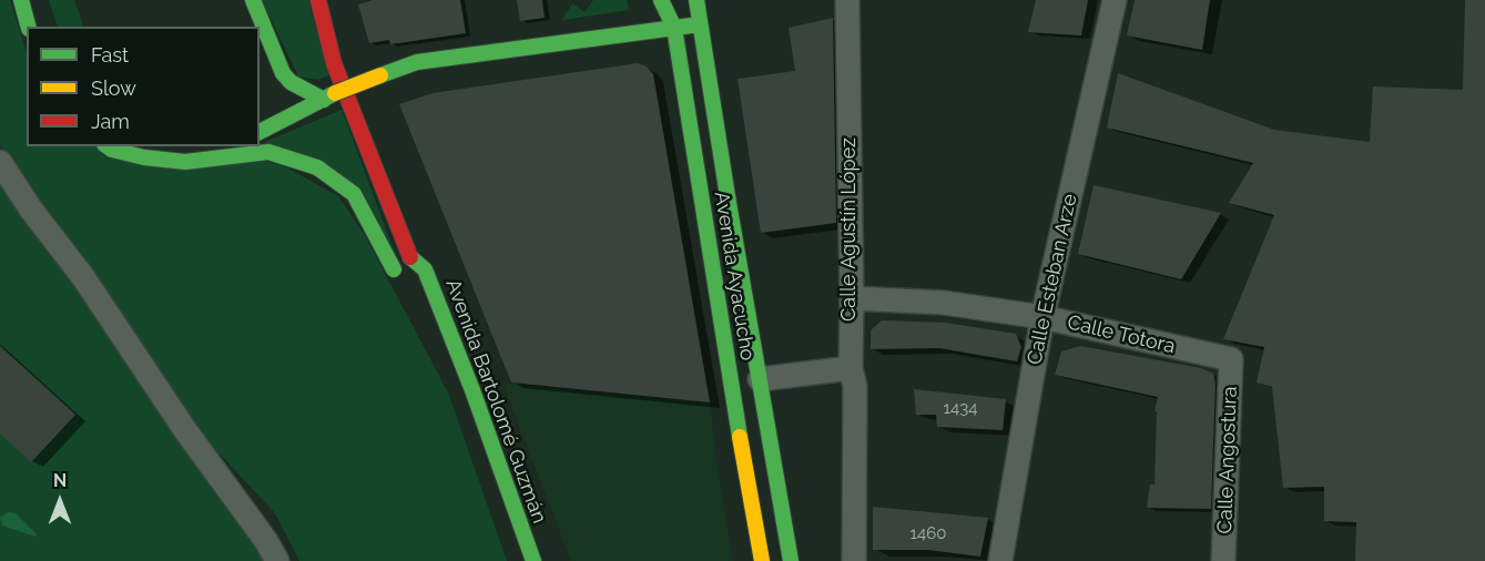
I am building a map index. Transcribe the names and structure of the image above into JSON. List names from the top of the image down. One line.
{"streets":{"street":["Calle Agustín López","Avenida Ayacucho","Calle Esteban Arze","Calle Totora","Avenida Bartolomé Guzmán","Calle Angostura"]},"crossings":[["Calle Agustín López","Calle Totora"],["Calle Esteban Arze","Calle Totora"],["Calle Totora","Calle Angostura"]],"house_numbers":["1434","1460"],"legend":["Fast","Slow","Jam"],"north":"top"}
